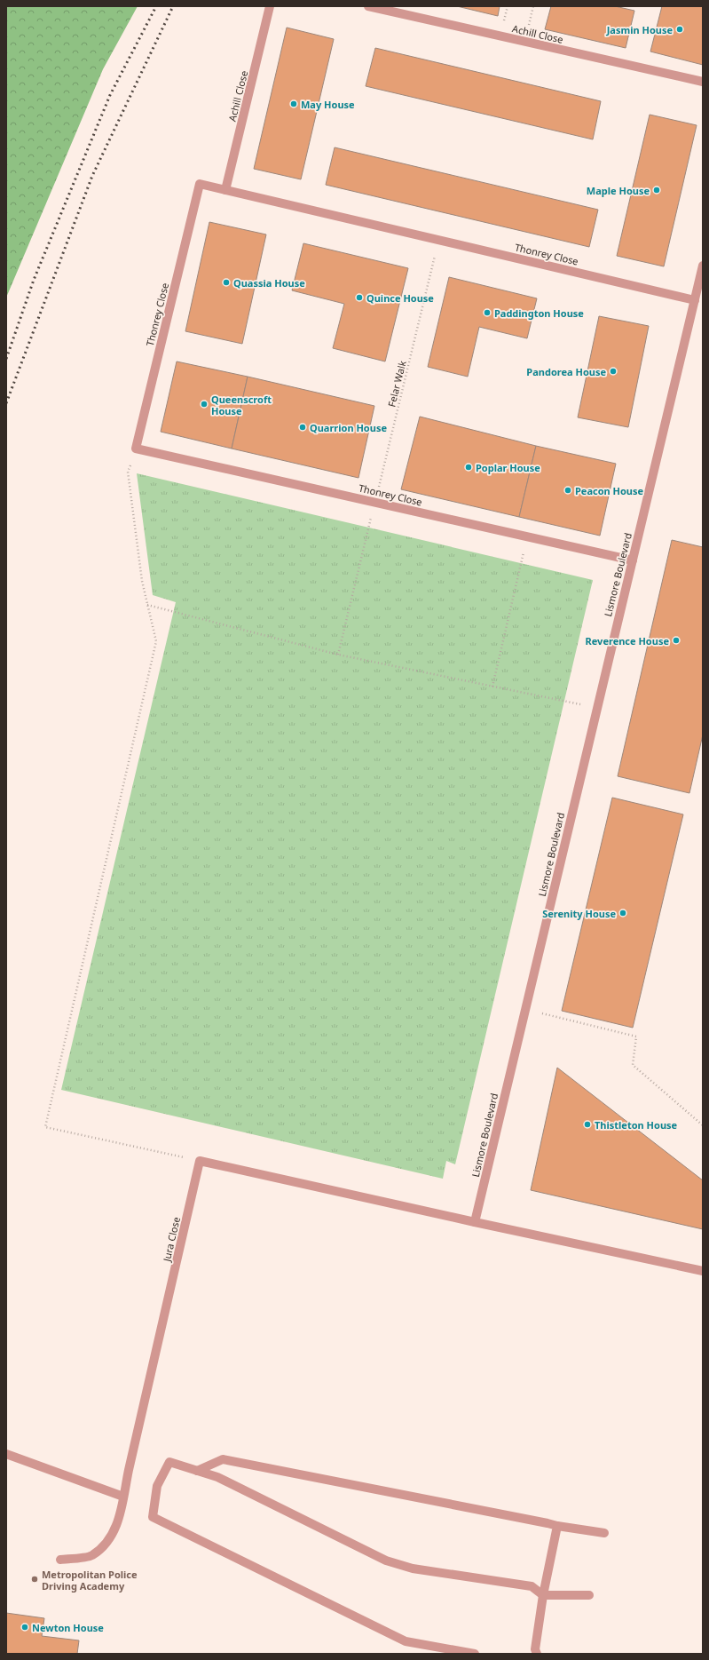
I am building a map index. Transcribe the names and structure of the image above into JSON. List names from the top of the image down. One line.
{"streets":{"street":["Achill Close","Thonrey Close","Lismore Boulevard","Jura Close"],"path":["Felar Walk"]},"crossings":[["Achill Close","Thonrey Close"],["Thonrey Close","Felar Walk"],["Thonrey Close","Lismore Boulevard"]],"places":["Jasmin House","May House","Maple House","Quassia House","Quince House","Paddington House","Pandorea House","Queenscroft House","Quarrion House","Poplar House","Peacon House","Reverence House","Serenity House","Thistleton House","Metropolitan Police Driving Academy","Newton House"]}
